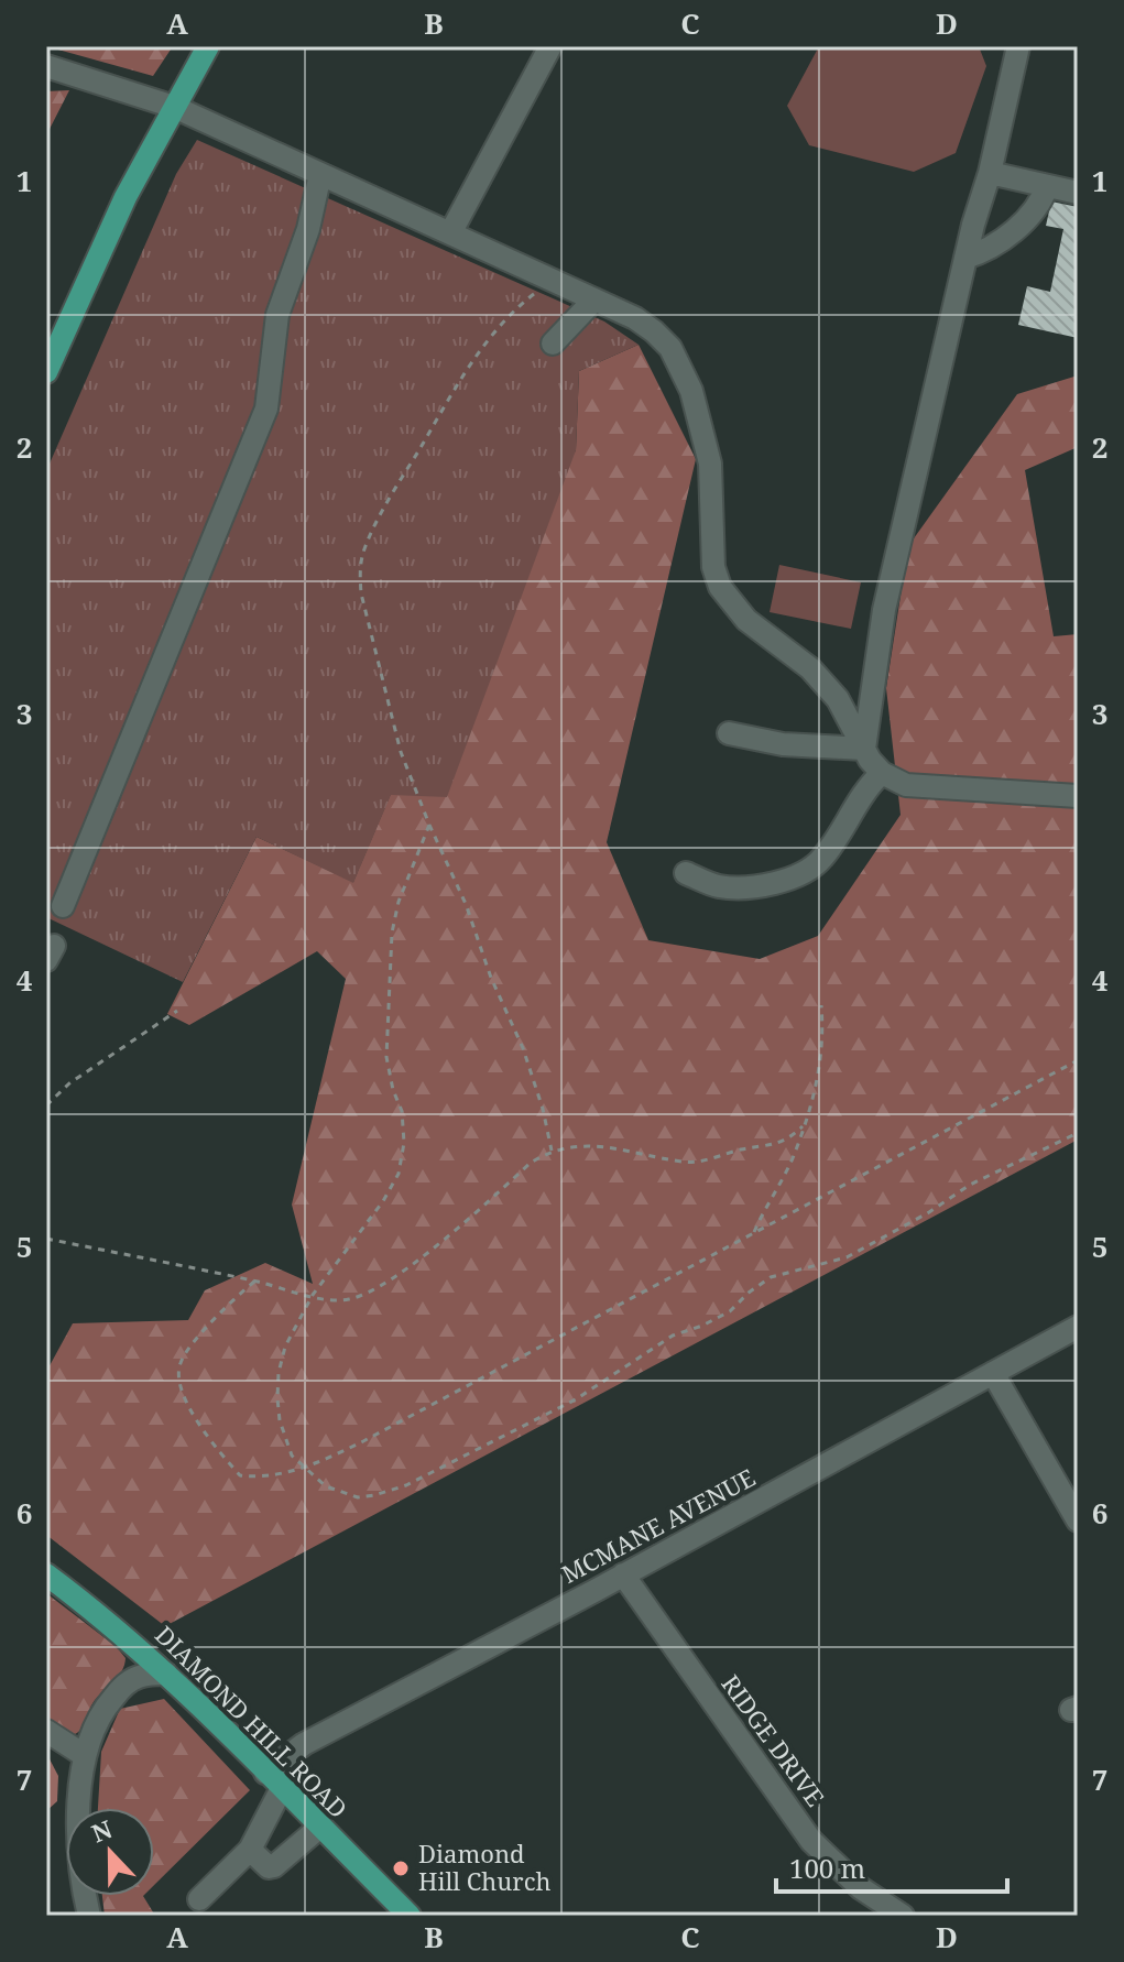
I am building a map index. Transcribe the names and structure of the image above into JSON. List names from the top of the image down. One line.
{"streets":{"main road":["DIAMOND HILL ROAD"],"street":["MCMANE AVENUE","RIDGE DRIVE"]},"crossings":[["MCMANE AVENUE","DIAMOND HILL ROAD"],["MCMANE AVENUE","RIDGE DRIVE"]],"places":["Diamond Hill Church"],"scale_bar":"100 m","north":"top","grid":{"columns":["A","B","C","D"],"rows":["1","2","3","4","5","6","7"]}}
